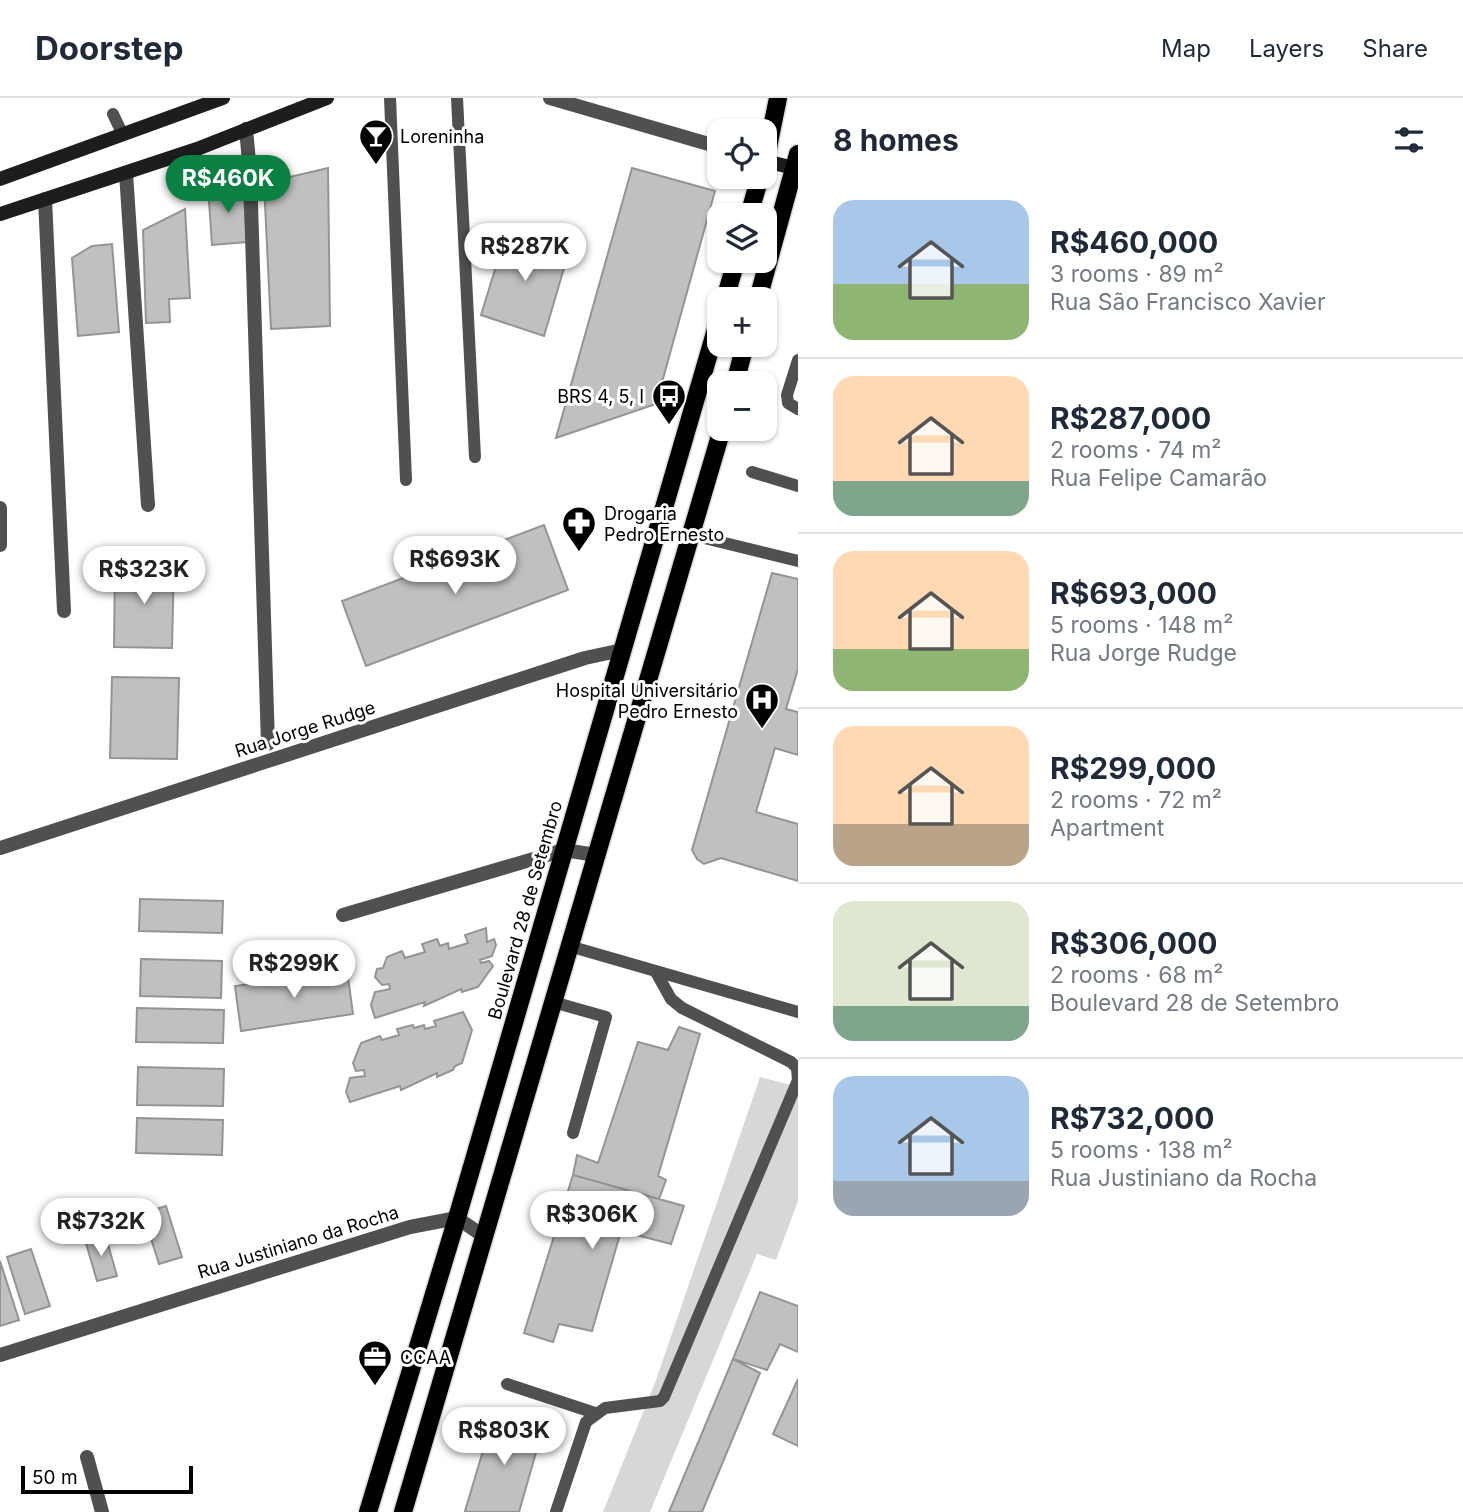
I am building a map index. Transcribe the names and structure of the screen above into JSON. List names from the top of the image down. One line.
{"streets":{"main road":["Boulevard 28 de Setembro"],"street":["Rua Jorge Rudge","Rua Justiniano da Rocha"]},"crossings":[["Rua Jorge Rudge","Boulevard 28 de Setembro"],["Boulevard 28 de Setembro","Rua Justiniano da Rocha"]],"places":{"bar":["Loreninha"],"bus stop":["BRS 4, 5, I"],"pharmacy":["Drogaria Pedro Ernesto"],"hospital":["Hospital Universitário Pedro Ernesto"],"office":["CCAA"]},"scale_bar":"50 m","page":{"header":"Doorstep","nav":["Map","Layers","Share"],"heading":"8 homes","map_buttons":["+","−"],"price":["R$460K","R$287K","R$693K","R$323K","R$299K","R$306K","R$732K","R$803K"],"list":[{"name":"R$460,000","note":"3 rooms · 89 m² · Rua São Francisco Xavier"},{"name":"R$287,000","note":"2 rooms · 74 m² · Rua Felipe Camarão"},{"name":"R$693,000","note":"5 rooms · 148 m² · Rua Jorge Rudge"},{"name":"R$299,000","note":"2 rooms · 72 m² · Apartment"},{"name":"R$306,000","note":"2 rooms · 68 m² · Boulevard 28 de Setembro"},{"name":"R$732,000","note":"5 rooms · 138 m² · Rua Justiniano da Rocha"}],"scale":"50 m"}}
